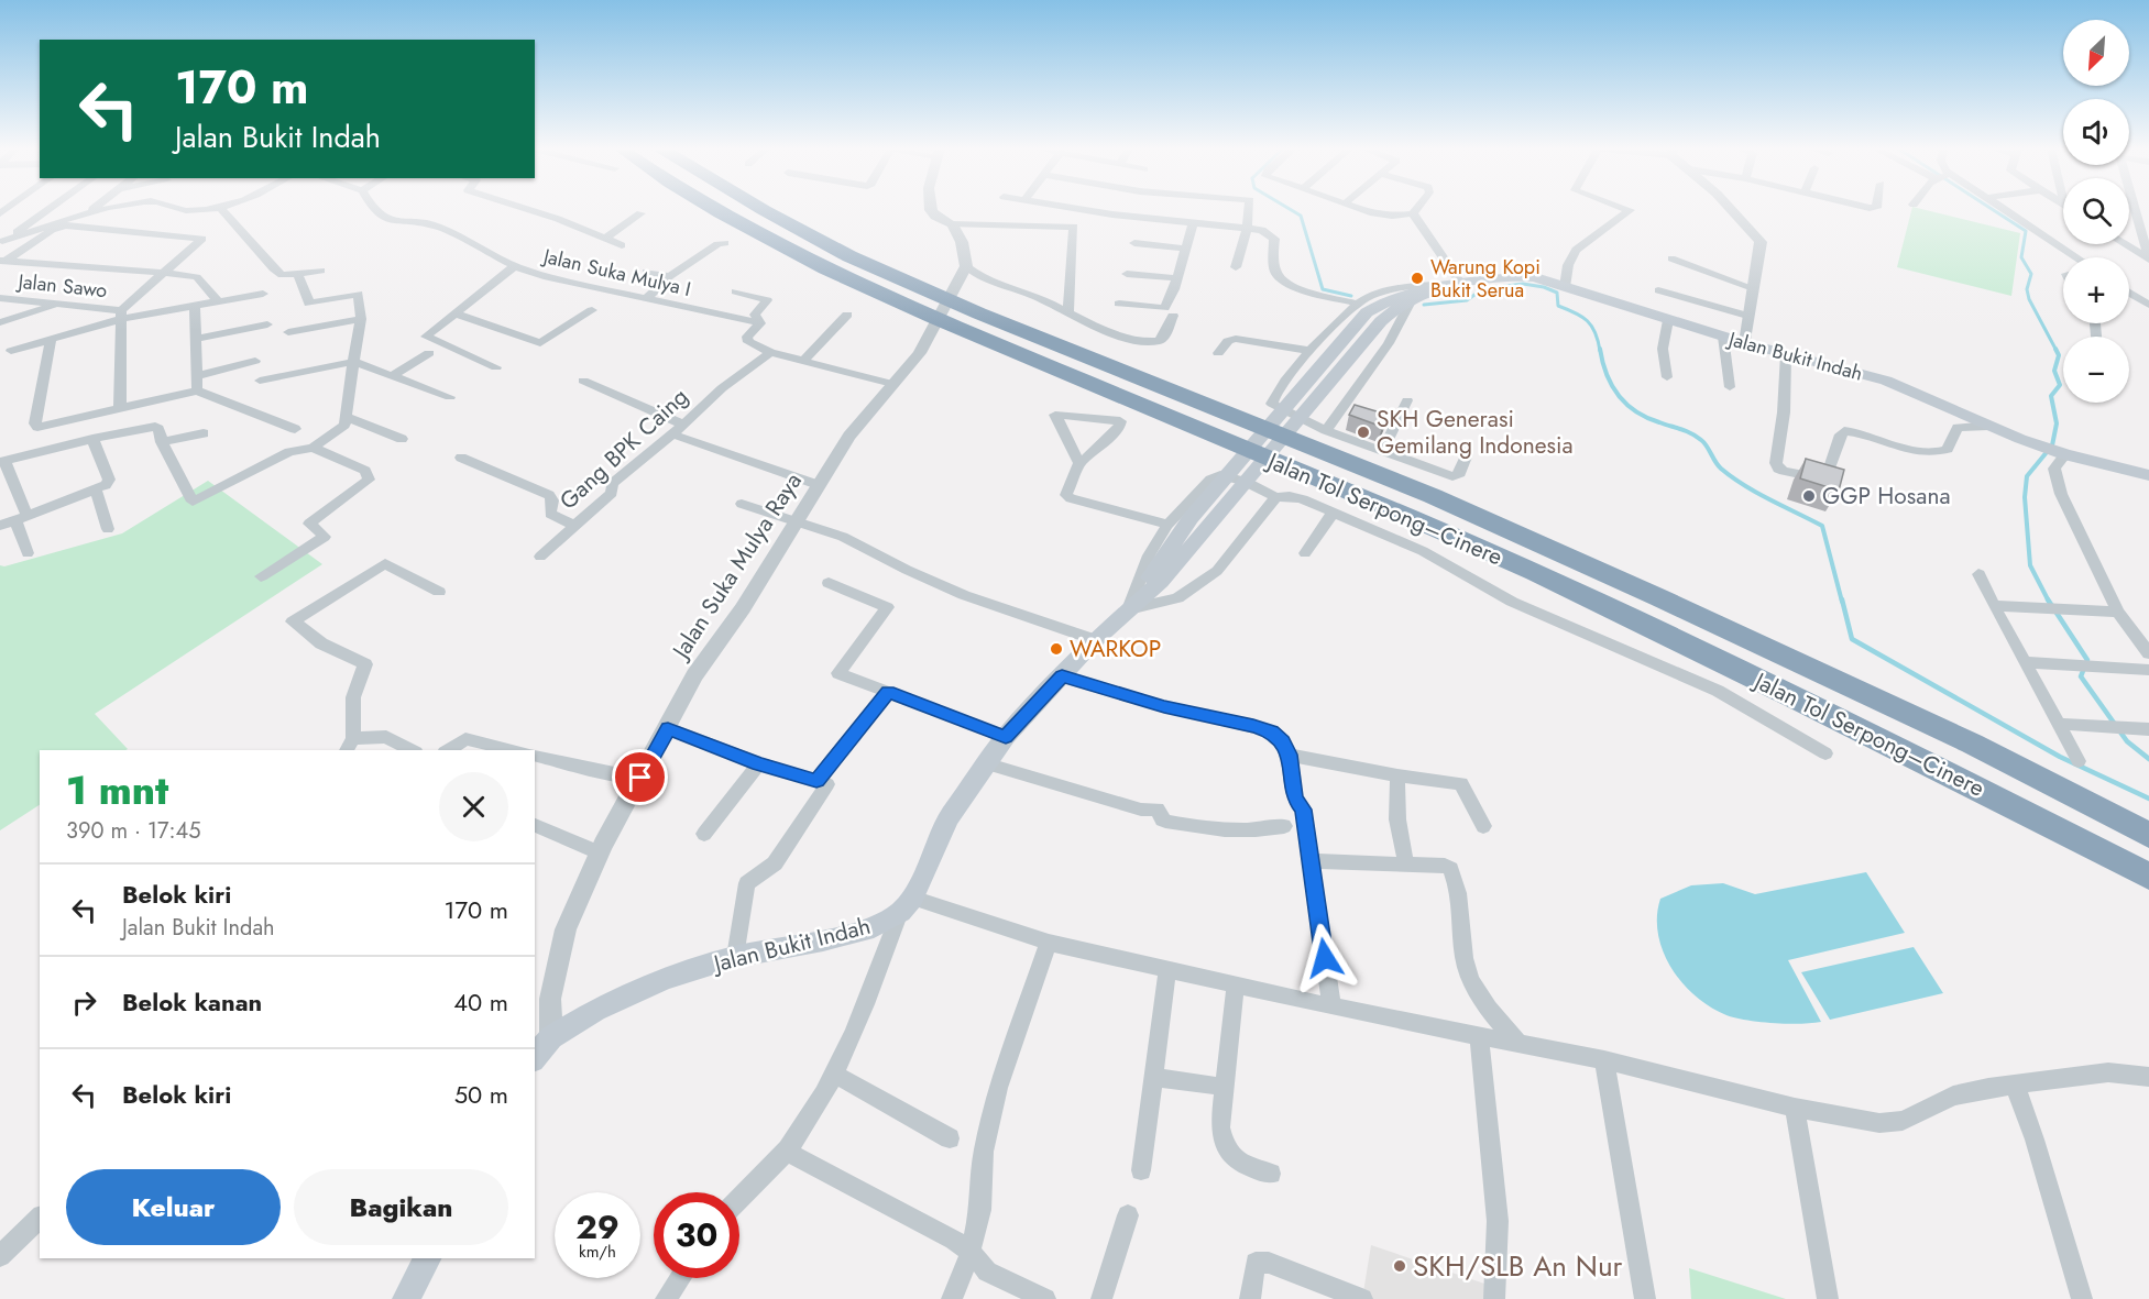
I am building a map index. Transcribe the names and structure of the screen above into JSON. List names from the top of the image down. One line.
{"streets":{"highway":["Jalan Tol Serpong–Cinere"],"main road":["Jalan Bukit Indah"],"street":["Jalan Suka Mulya I","Jalan Sawo","Gang BPK Caing","Jalan Suka Mulya Raya"]},"crossings":[["Jalan Bukit Indah","Jalan Suka Mulya Raya"]],"places":["Warung Kopi Bukit Serua","SKH Generasi Gemilang Indonesia","GGP Hosana","WARKOP","SKH/SLB An Nur"],"north":"bottom left","page":{"map_buttons":["+","−"],"turn":["170 m","Jalan Bukit Indah"],"heading":["1 mnt","390 m · 17:45"],"list":[{"name":"Belok kiri","note":"Jalan Bukit Indah","value":"170 m"},{"name":"Belok kanan","value":"40 m"},{"name":"Belok kiri","value":"50 m"}],"buttons":["Keluar","Bagikan"],"speed":"29 km/h","limit":"30"}}
